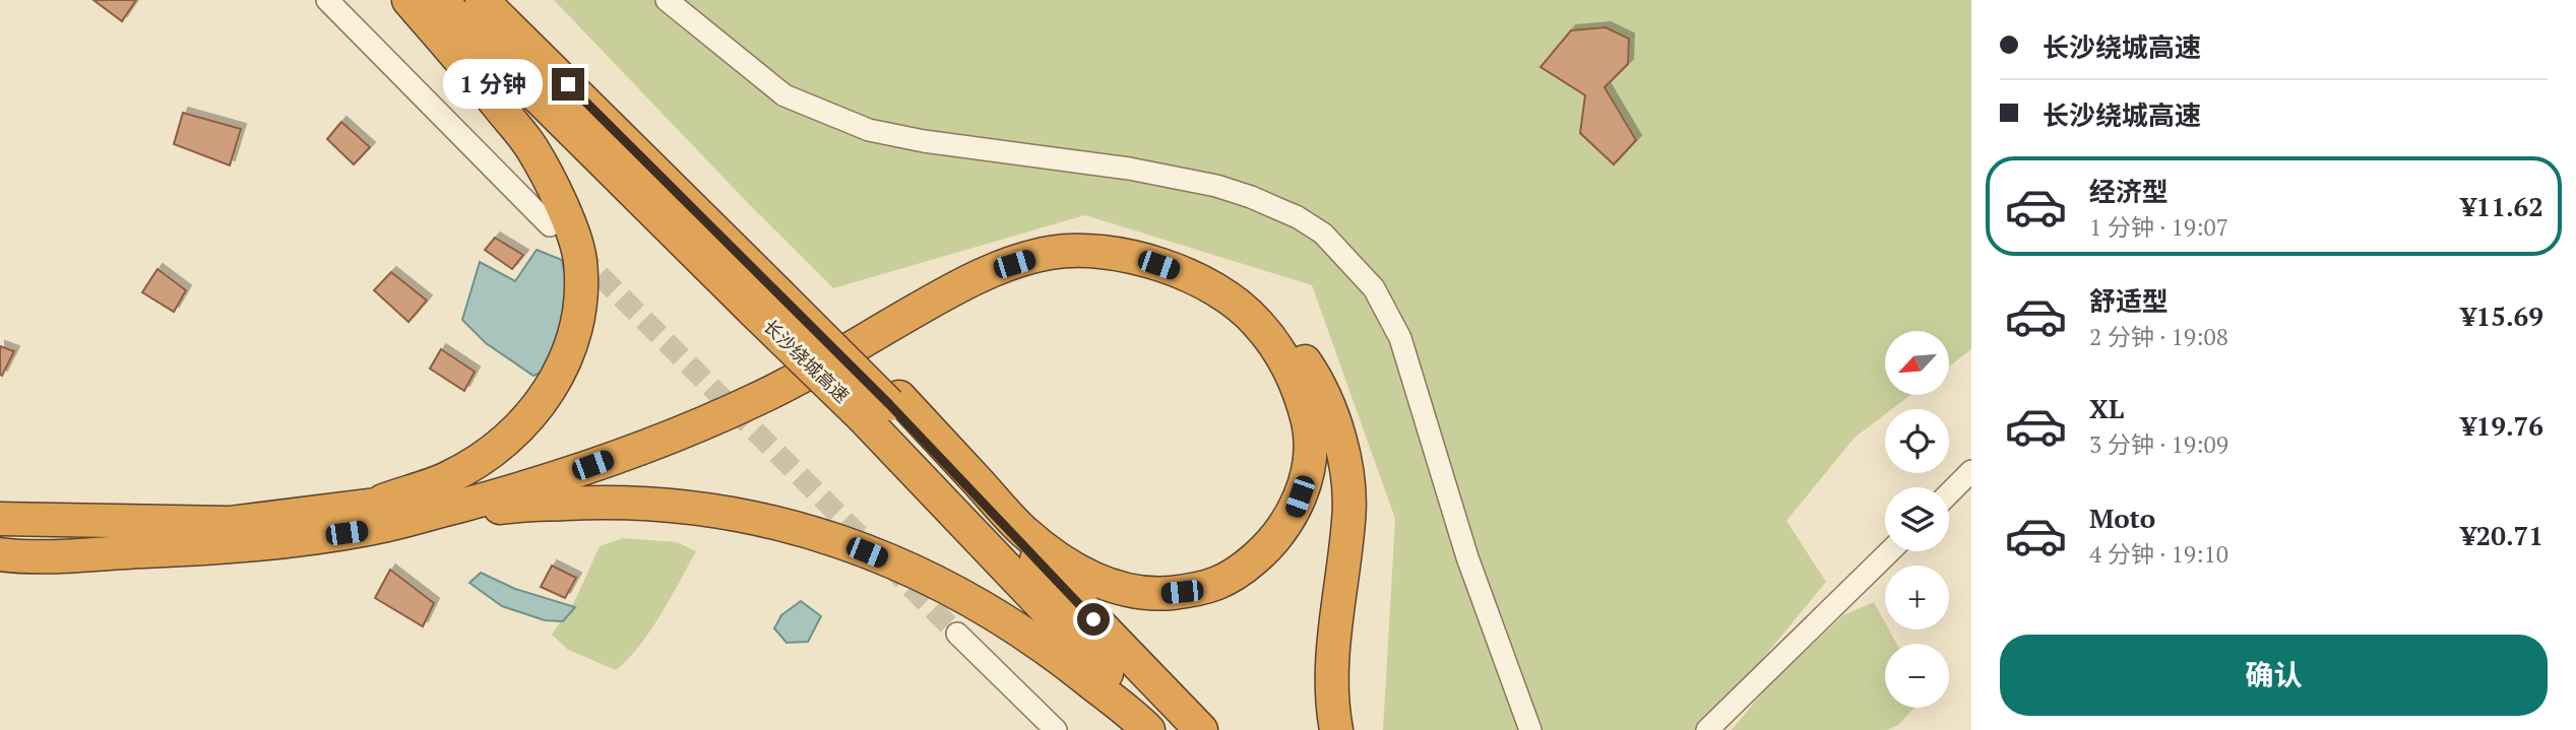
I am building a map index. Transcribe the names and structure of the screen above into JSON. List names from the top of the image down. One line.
{"streets":{"highway":["长沙绕城高速"]},"north":"bottom left","page":{"banner":["长沙绕城高速","长沙绕城高速"],"bubble":"1 分钟","list":[{"name":"经济型","note":"1 分钟 · 19:07","value":"¥11.62"},{"name":"舒适型","note":"2 分钟 · 19:08","value":"¥15.69"},{"name":"XL","note":"3 分钟 · 19:09","value":"¥19.76"},{"name":"Moto","note":"4 分钟 · 19:10","value":"¥20.71"}],"map_buttons":["+","−"],"buttons":"确认"}}
